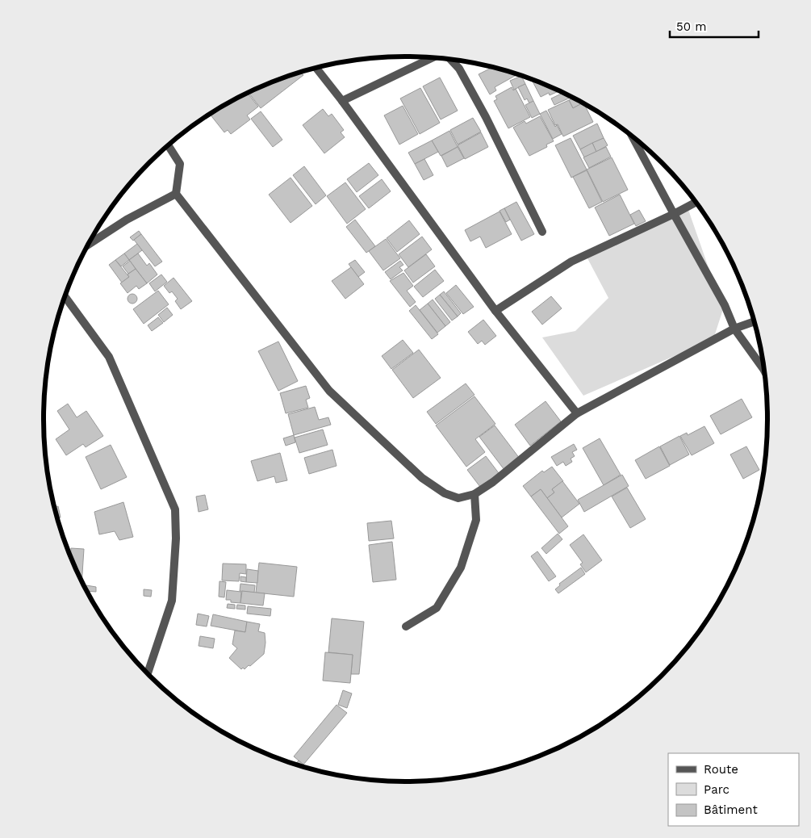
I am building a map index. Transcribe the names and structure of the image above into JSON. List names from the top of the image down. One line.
{"legend":["Route","Parc","Bâtiment"],"scale_bar":"50 m"}
